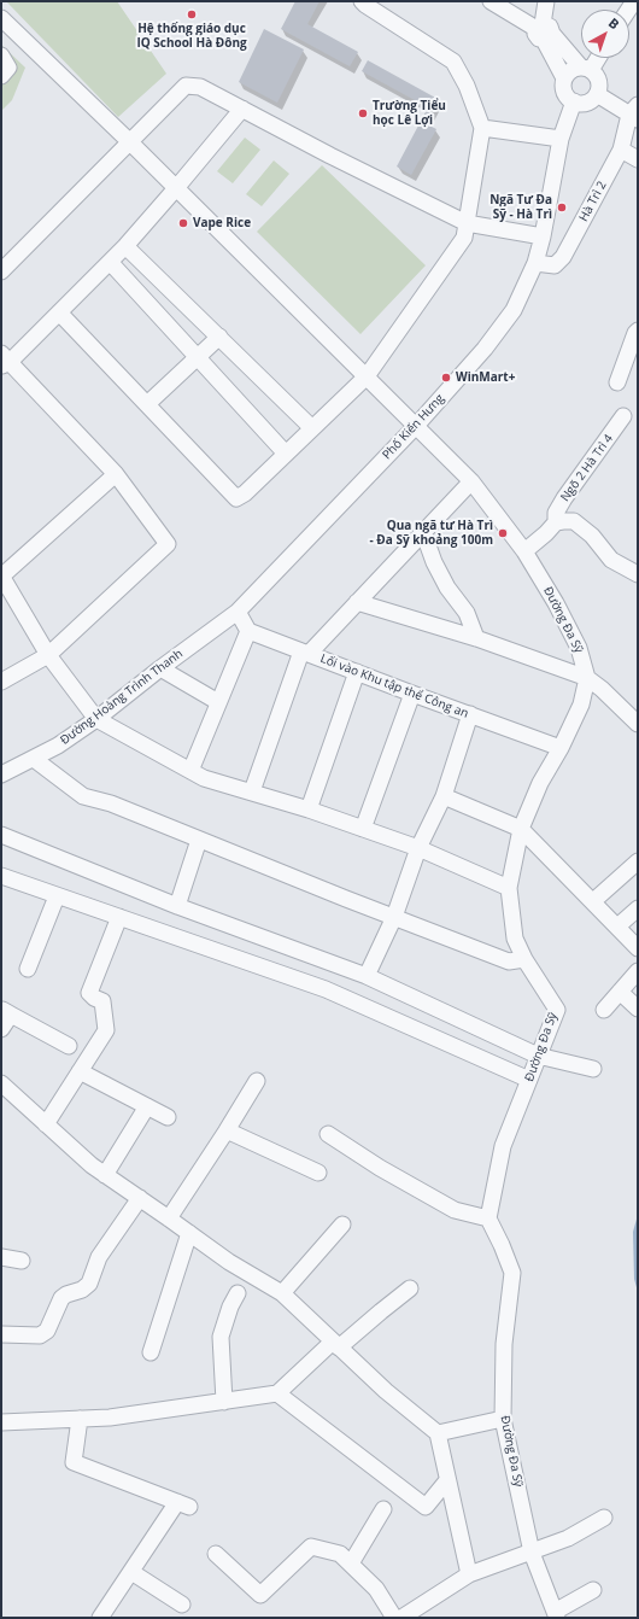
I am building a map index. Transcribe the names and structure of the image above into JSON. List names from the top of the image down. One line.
{"streets":{"street":["Hà Trì 2","Phố Kiến Hưng","Ngõ 2 Hà Trì 4","Đường Đa Sỹ","Lối vào Khu tập thể Công an","Đường Hoàng Trình Thanh"]},"crossings":[["Hà Trì 2","Phố Kiến Hưng"],["Phố Kiến Hưng","Đường Đa Sỹ"],["Phố Kiến Hưng","Đường Hoàng Trình Thanh"],["Đường Đa Sỹ","Lối vào Khu tập thể Công an"]],"places":["Hệ thống giáo dục IQ School Hà Đông","Trường Tiểu học Lê Lợi","Ngã Tư Đa Sỹ - Hà Trì","Vape Rice","WinMart+","Qua ngã tư Hà Trì - Đa Sỹ khoảng 100m"],"north":"top right"}
